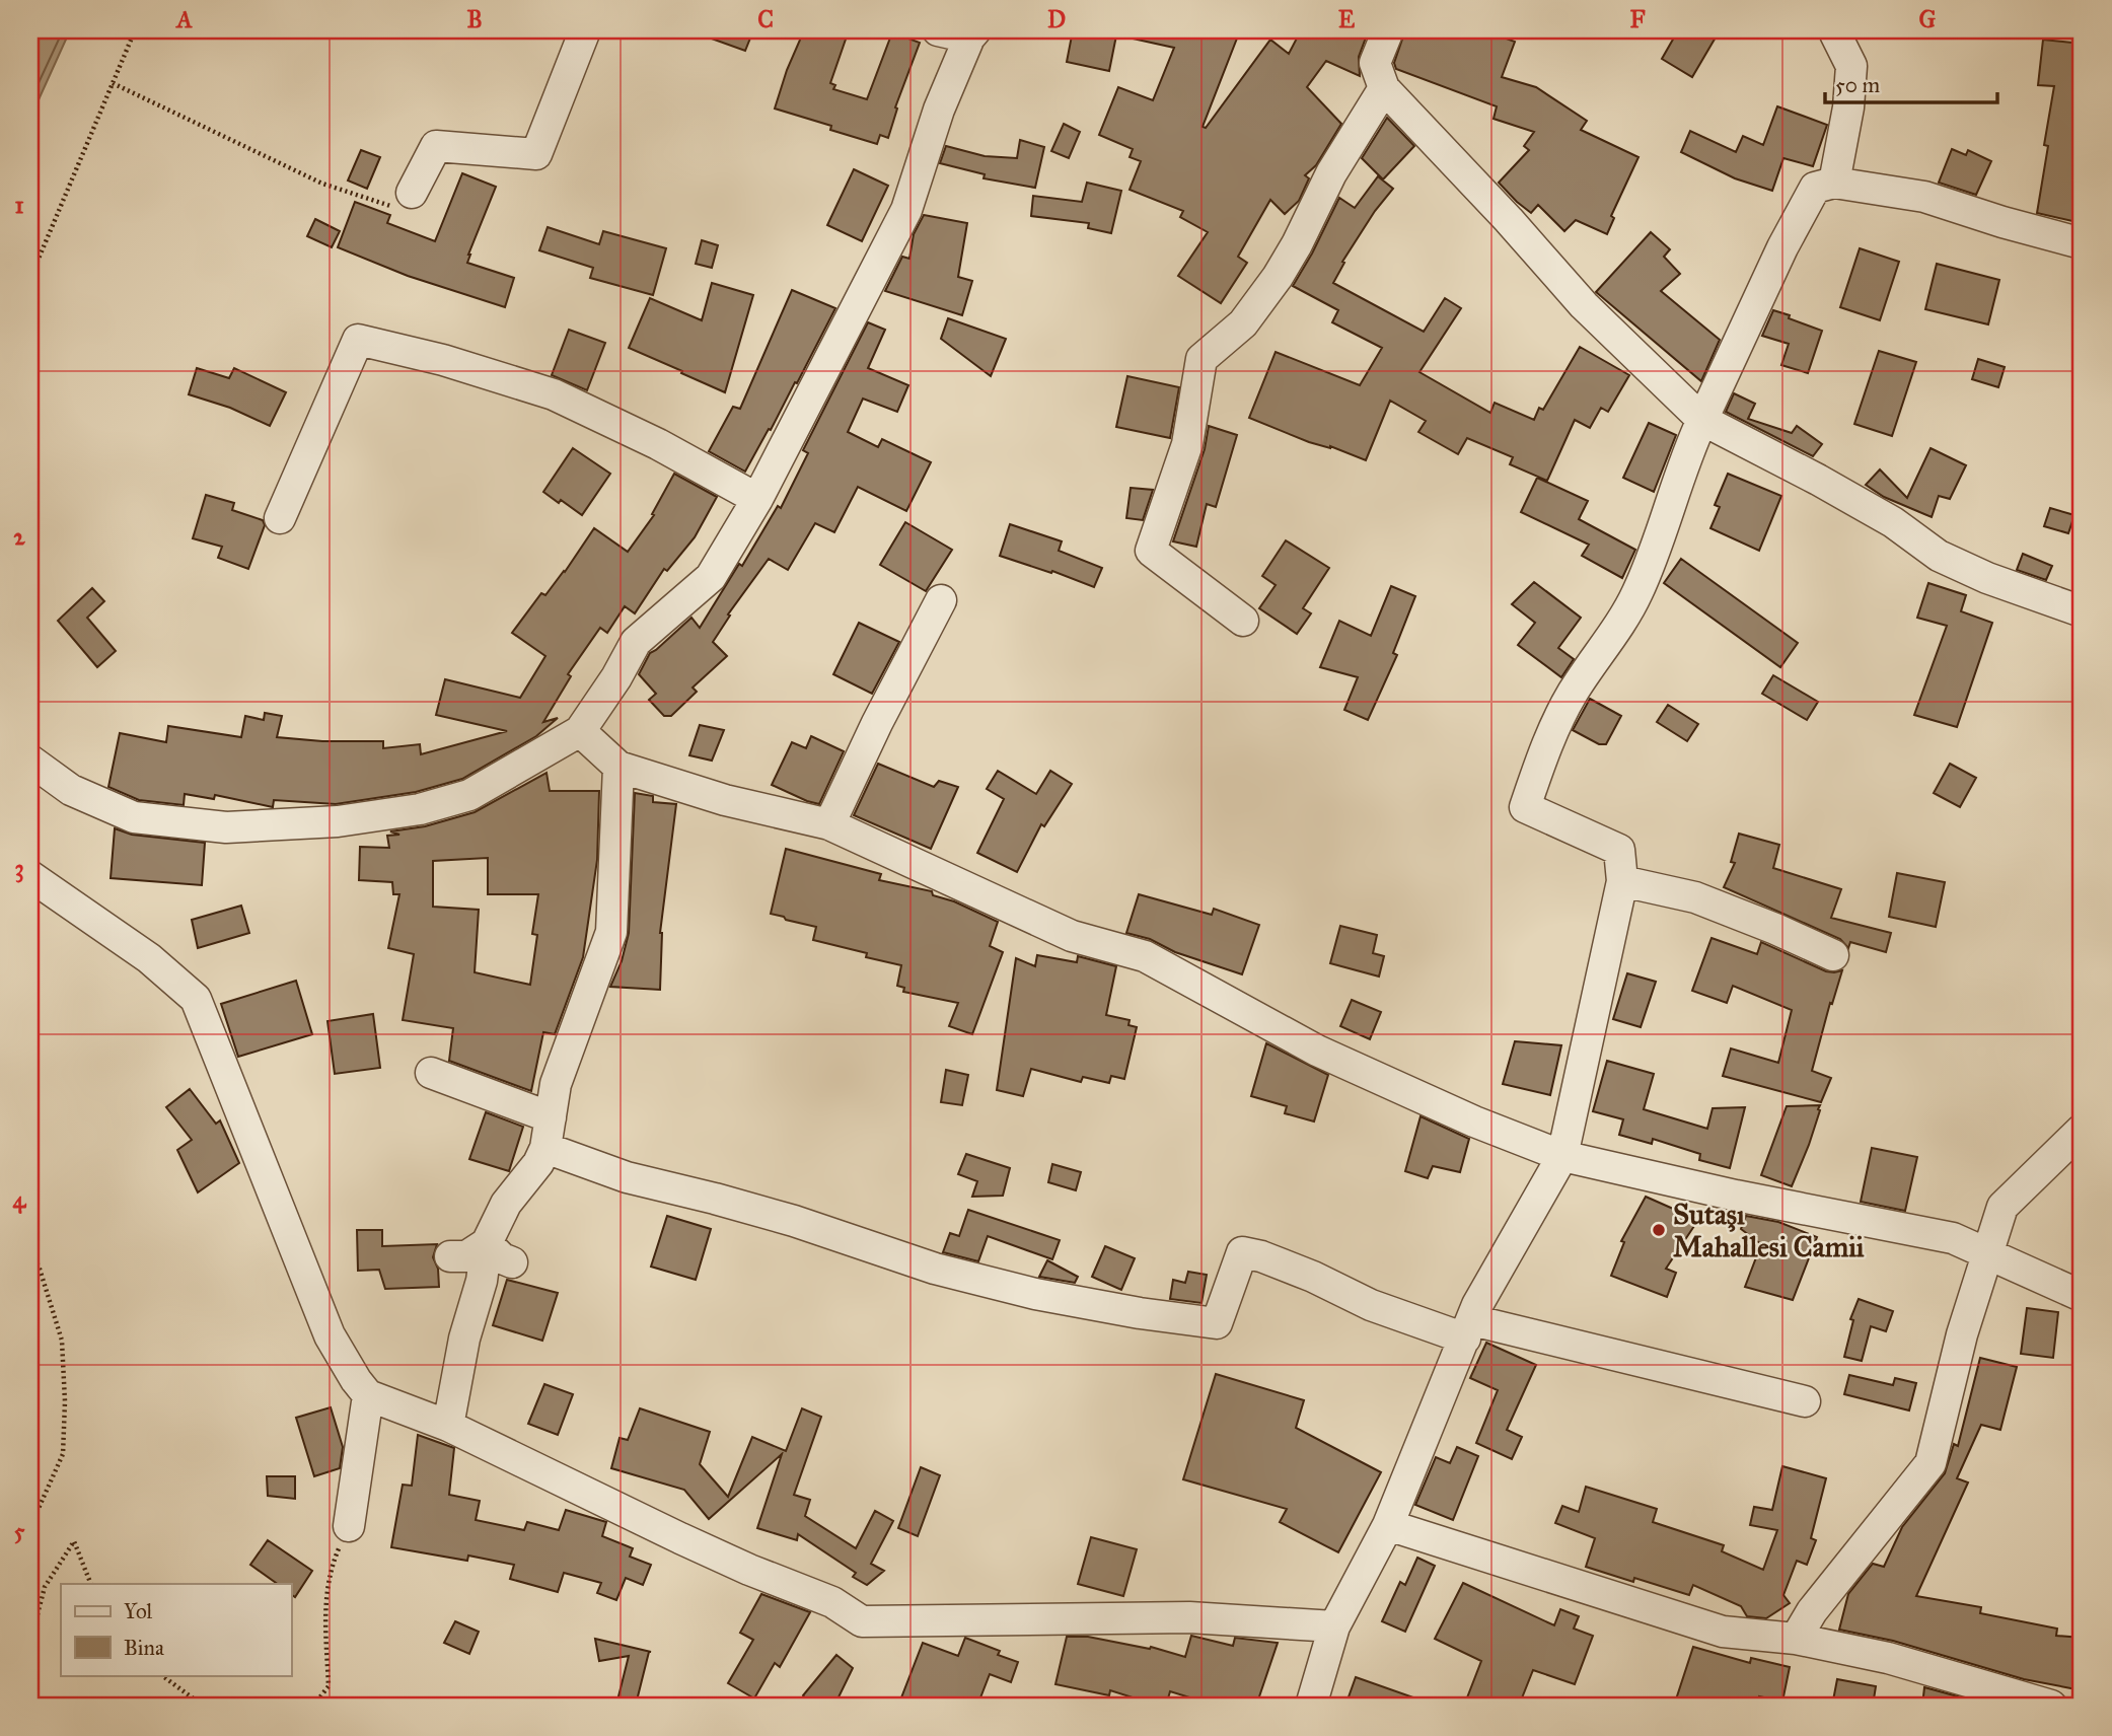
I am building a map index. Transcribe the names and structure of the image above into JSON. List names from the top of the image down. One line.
{"places":["Sutaşı Mahallesi Camii"],"legend":["Yol","Bina"],"scale_bar":"50 m","grid":{"columns":["A","B","C","D","E","F","G"],"rows":["1","2","3","4","5"]}}
